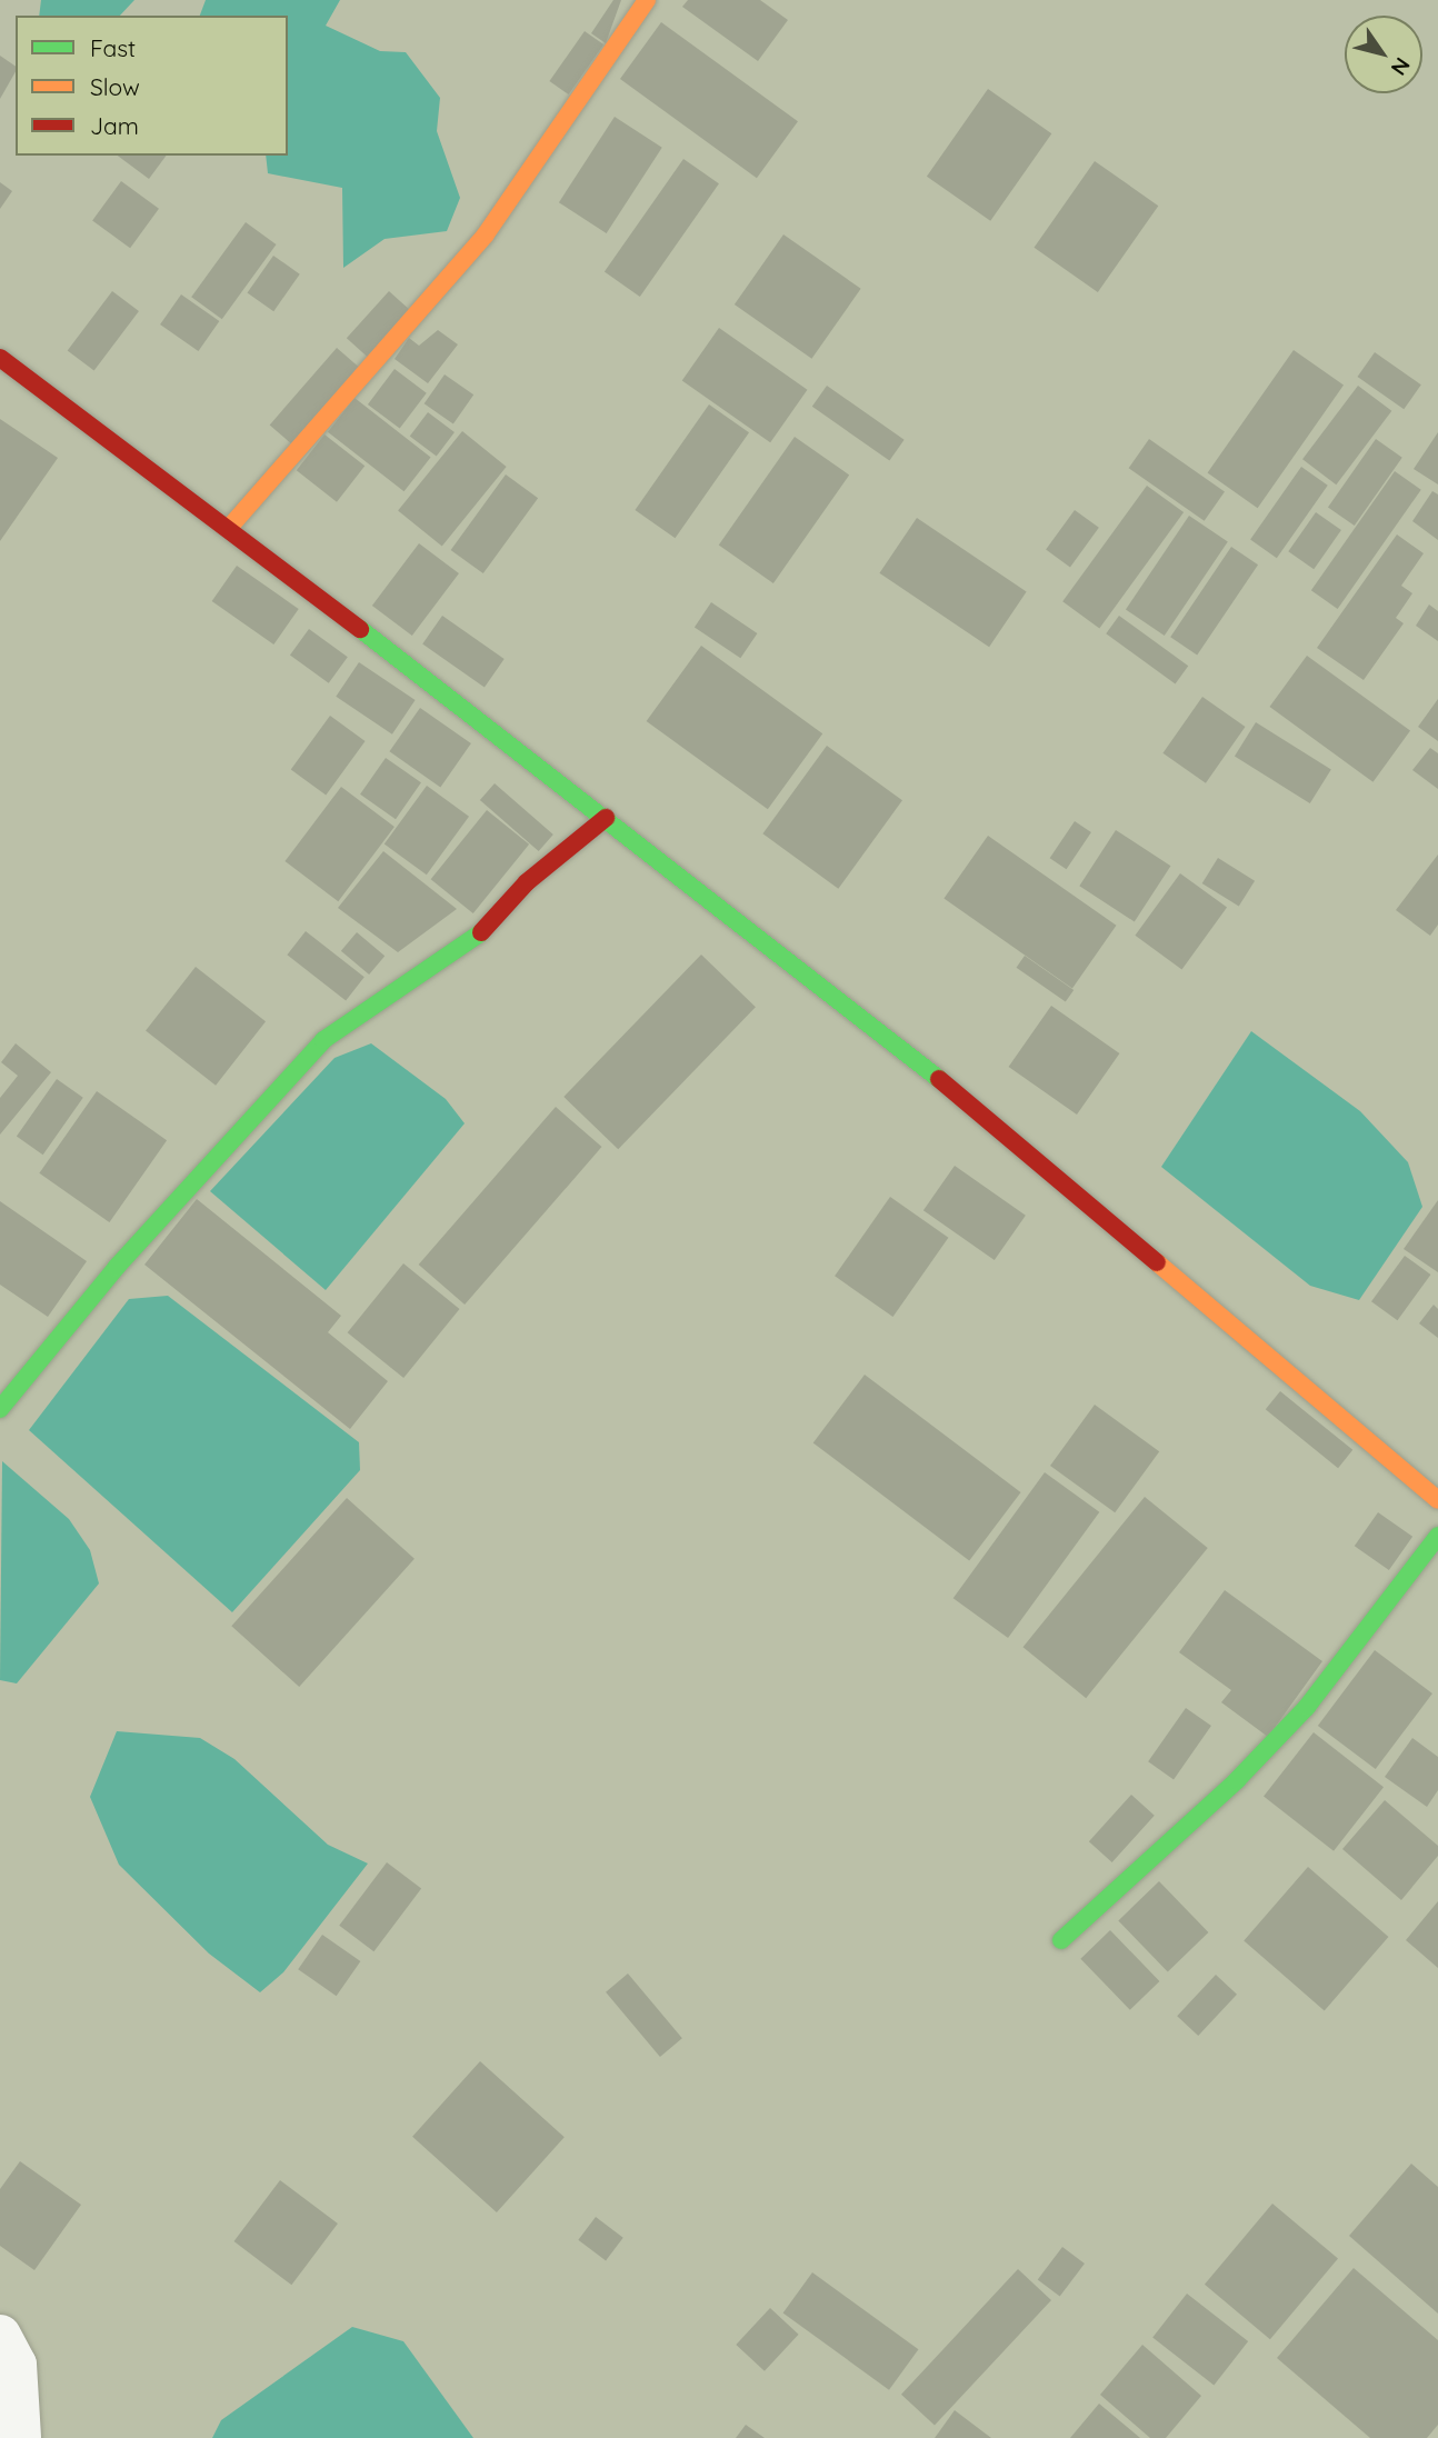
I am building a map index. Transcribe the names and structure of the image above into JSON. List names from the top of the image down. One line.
{"legend":["Fast","Slow","Jam"],"north":"bottom right"}
